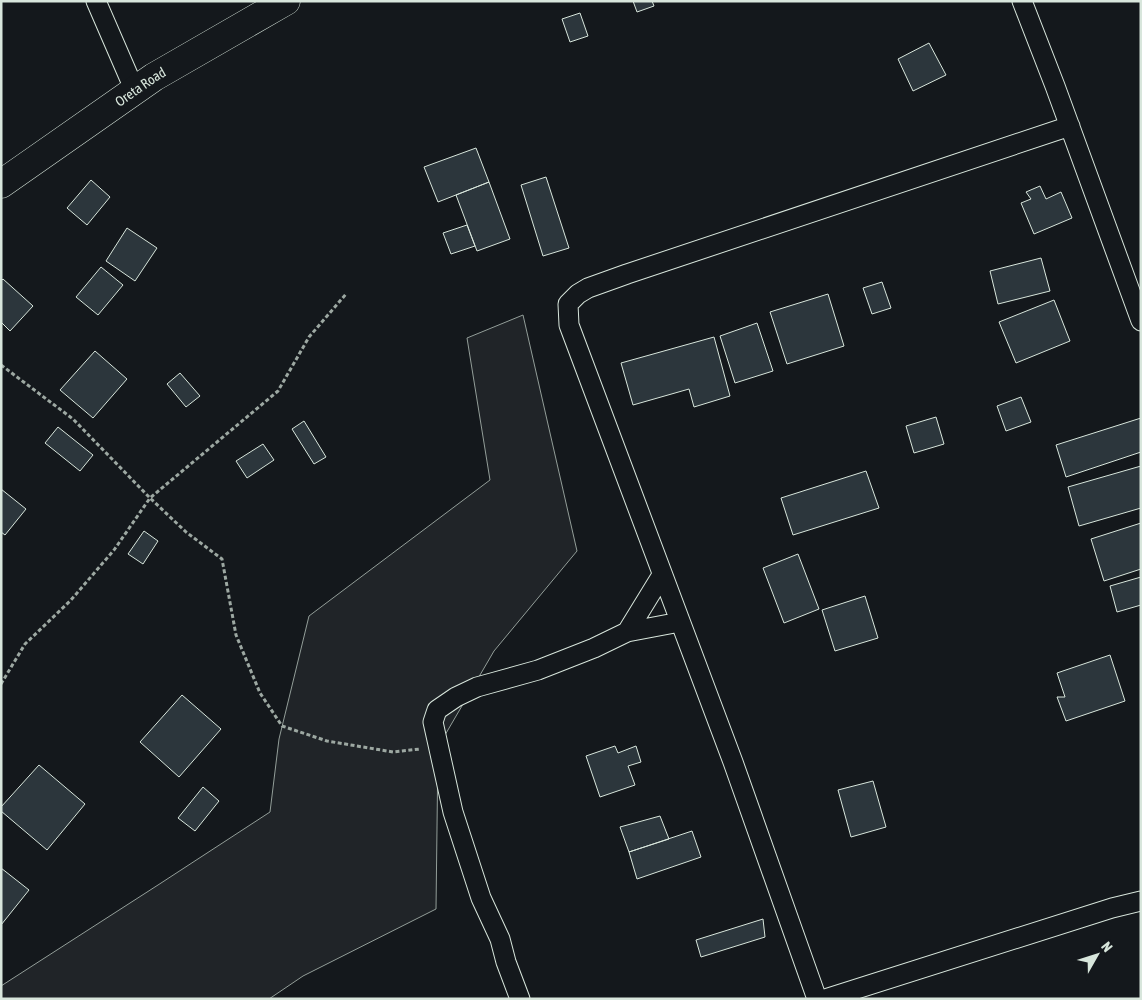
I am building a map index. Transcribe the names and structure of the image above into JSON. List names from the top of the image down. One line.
{"streets":{"street":["Oreta Road"]},"north":"top right"}
